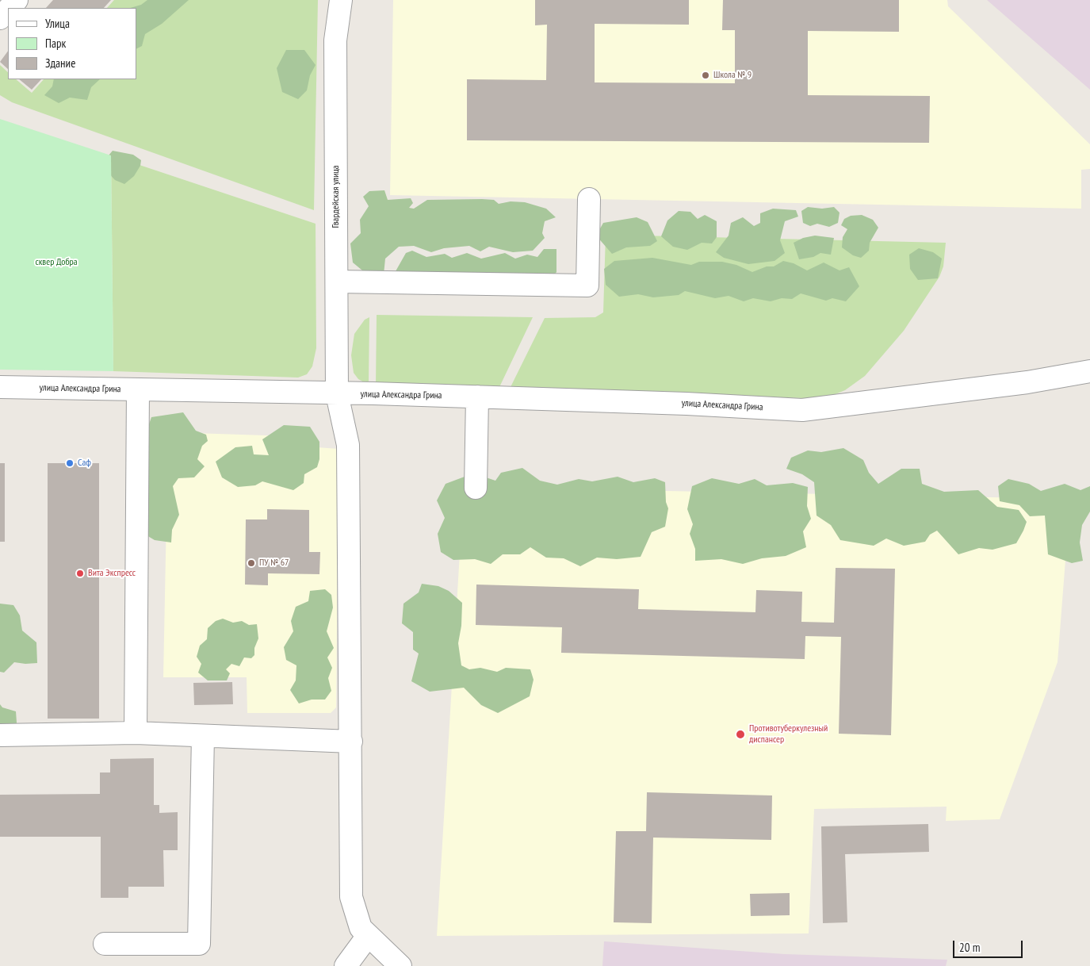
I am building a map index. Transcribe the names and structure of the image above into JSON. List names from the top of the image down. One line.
{"streets":{"street":["Гвардейская улица","улица Александра Грина"]},"crossings":[["Гвардейская улица","улица Александра Грина"]],"parks":["сквер Добра"],"places":["Школа № 9","Саф","ПУ № 67","Вита Экспресс","Противотуберкулезный диспансер"],"legend":["Улица","Парк","Здание"],"scale_bar":"20 m"}
